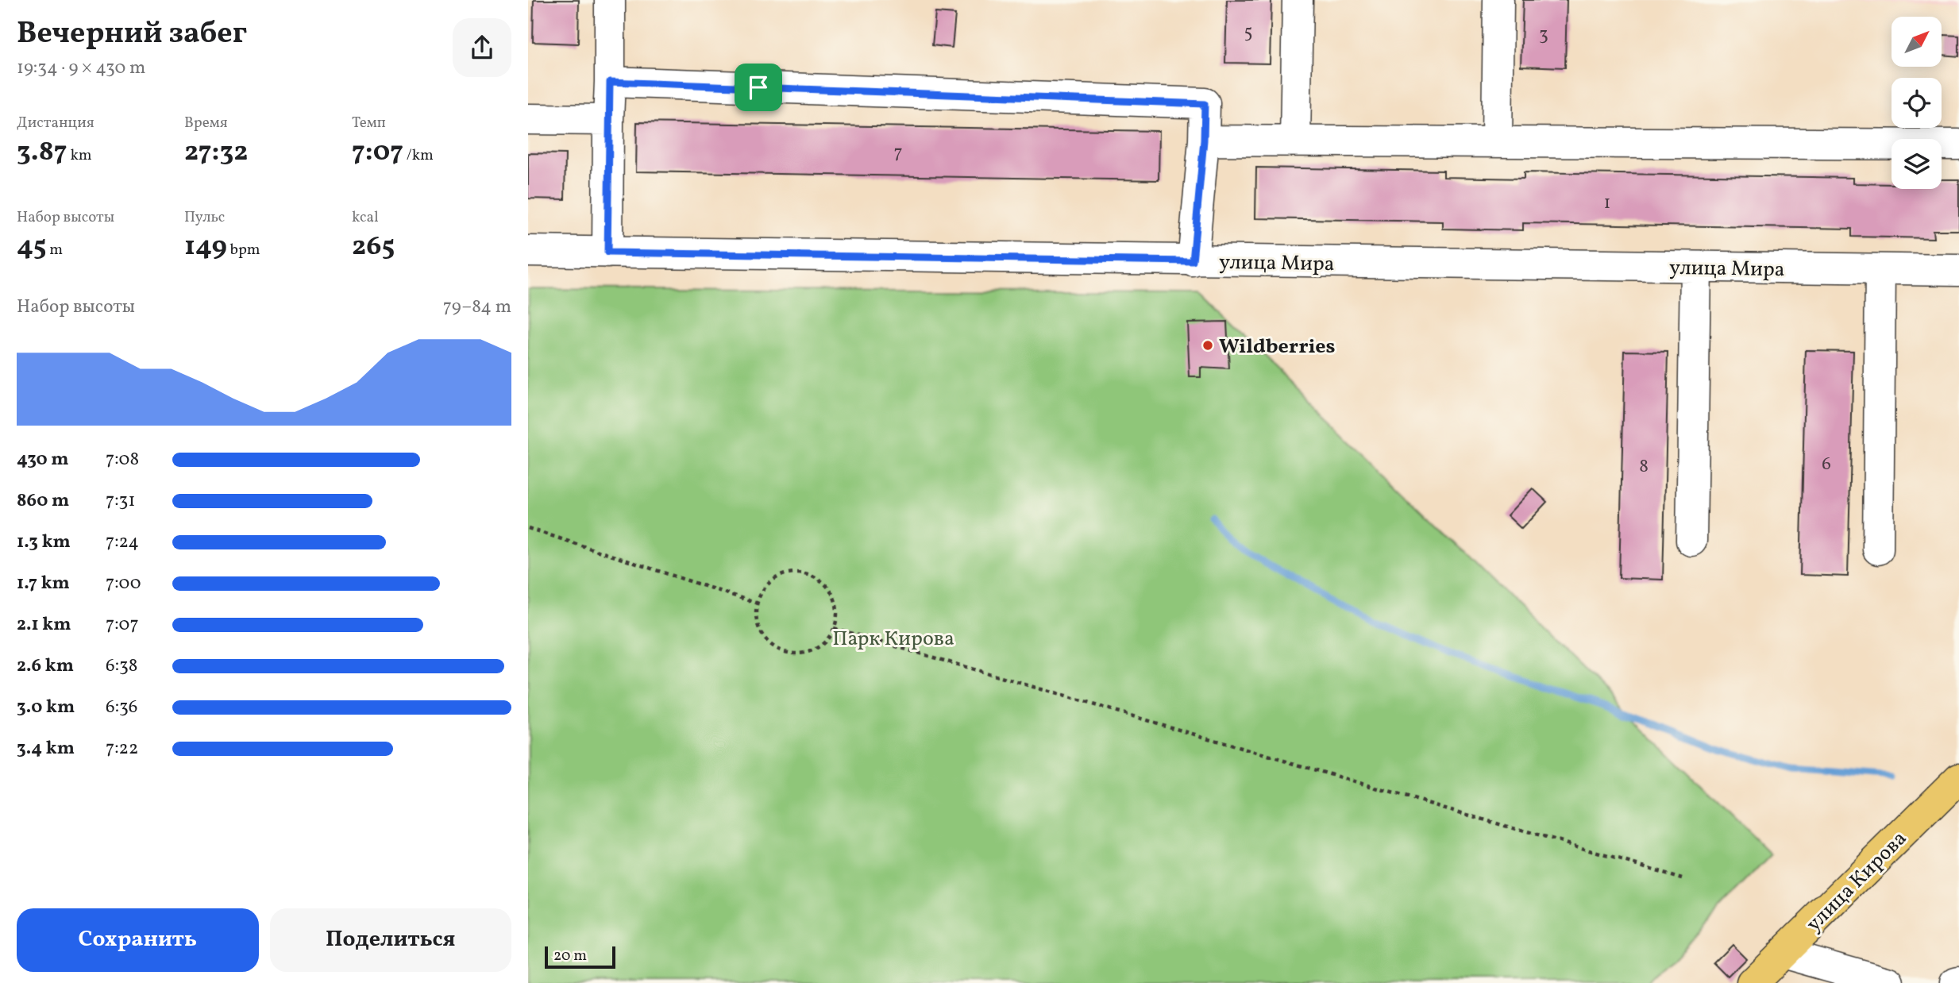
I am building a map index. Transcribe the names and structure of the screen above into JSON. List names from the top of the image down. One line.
{"streets":{"main road":["улица Кирова"],"street":["улица Мира"]},"parks":["Парк Кирова"],"places":["Wildberries"],"house_numbers":["5","3","7","1","6","8"],"scale_bar":"20 m","north":"top right","page":{"heading":["Вечерний забег","19:34 · 9 × 430 m"],"stats":[["Дистанция","3.87 km"],["Время","27:32"],["Темп","7:07 /km"],["Набор высоты","45 m"],["Пульс","149 bpm"],["kcal","265"]],"chart":["Набор высоты","79–84 m"],"list":[{"name":"430 m","note":"7:08"},{"name":"860 m","note":"7:31"},{"name":"1.3 km","note":"7:24"},{"name":"1.7 km","note":"7:00"},{"name":"2.1 km","note":"7:07"},{"name":"2.6 km","note":"6:38"},{"name":"3.0 km","note":"6:36"},{"name":"3.4 km","note":"7:22"}],"buttons":["Сохранить","Поделиться"],"scale":"20 m"}}
